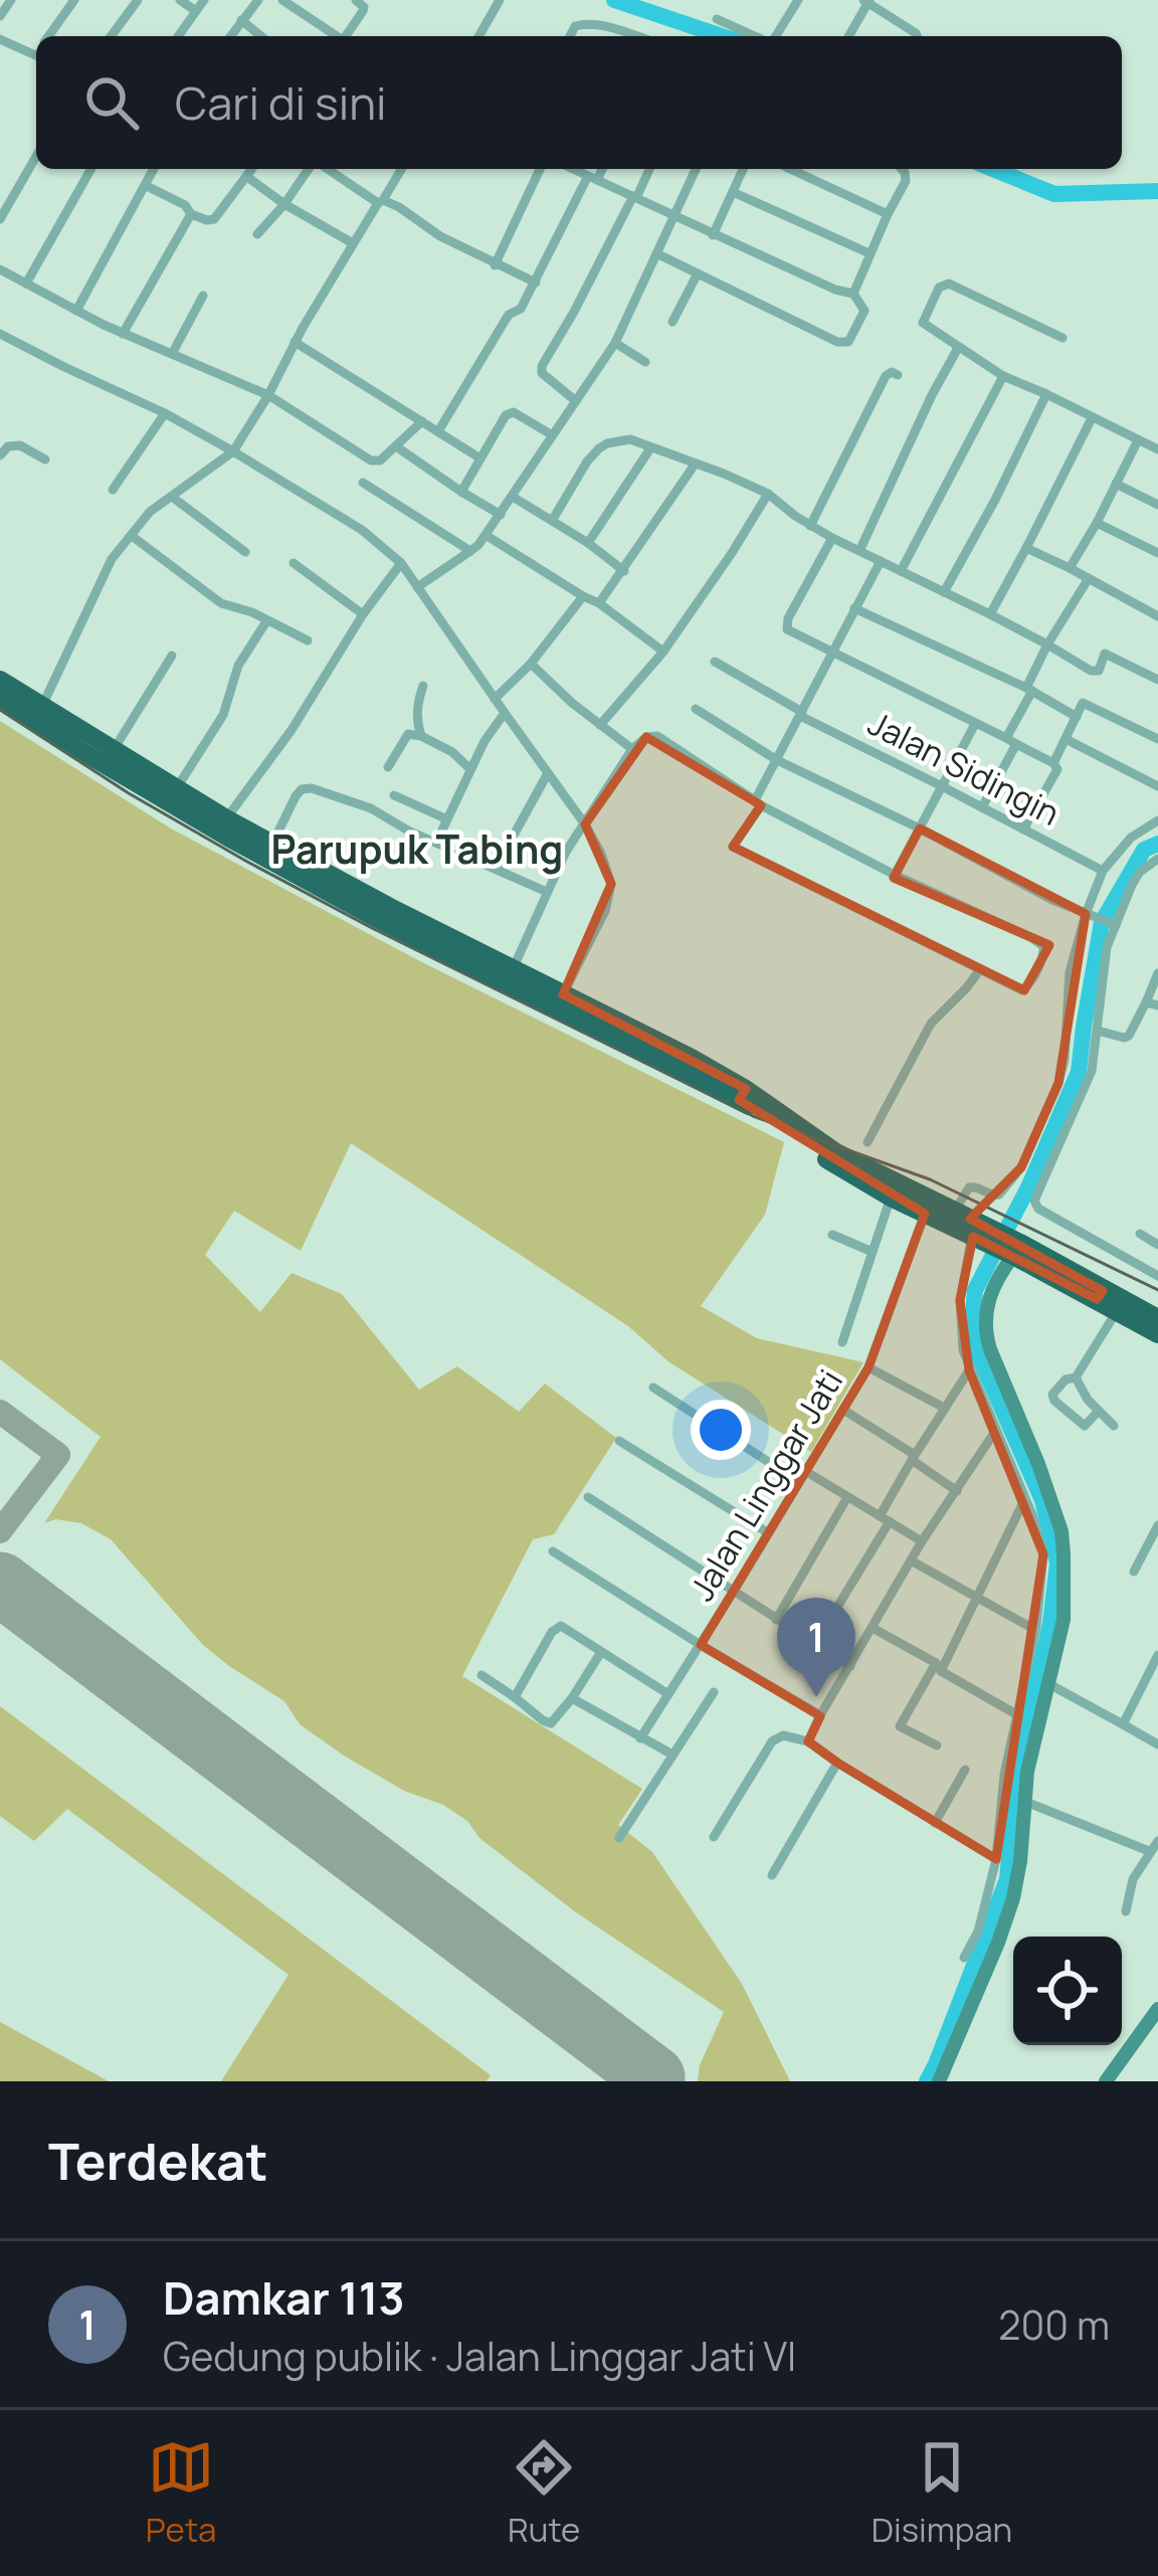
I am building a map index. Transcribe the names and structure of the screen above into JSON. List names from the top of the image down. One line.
{"streets":{"street":["Jalan Sidingin","Jalan Linggar Jati"]},"districts":["Parupuk Tabing"],"page":{"search":"Cari di sini","pins":"1","heading":"Terdekat","list":[{"mark":"1","name":"Damkar 113","note":"Gedung publik · Jalan Linggar Jati VI","value":"200 m"}],"nav":["Peta","Rute","Disimpan"]}}
